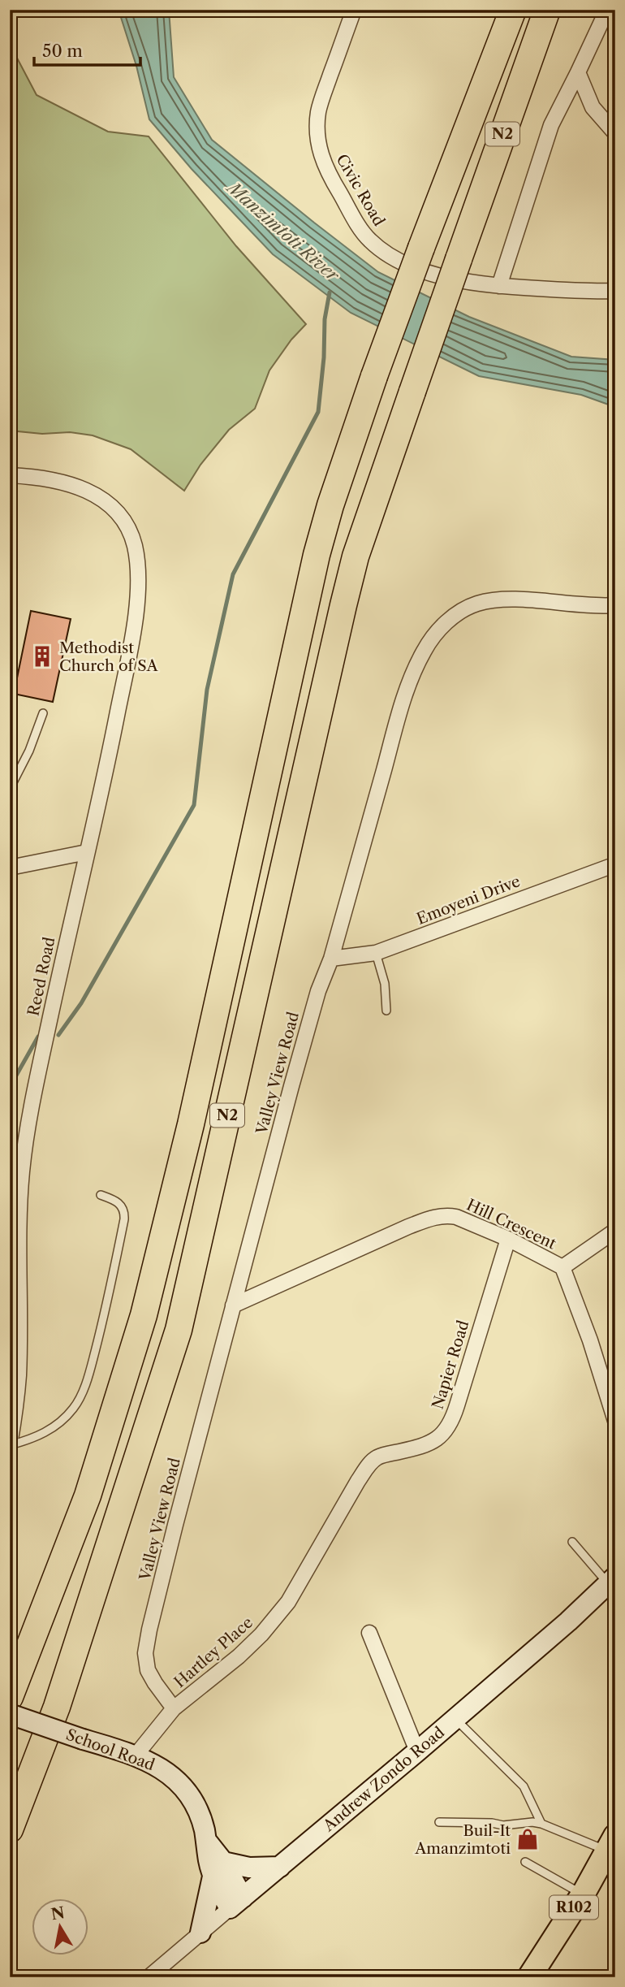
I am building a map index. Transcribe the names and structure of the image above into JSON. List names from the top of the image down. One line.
{"streets":{"highway":["N2"],"main road":["R102"],"street":["Civic Road","Emoyeni Drive","Reed Road","Valley View Road","Hill Crescent","Napier Road","Hartley Place","School Road","Andrew Zondo Road"]},"crossings":[["Emoyeni Drive","Valley View Road"],["Valley View Road","Hill Crescent"],["Valley View Road","Hartley Place"],["Hill Crescent","Napier Road"],["Napier Road","Hartley Place"],["Hartley Place","School Road"],["School Road","Andrew Zondo Road"]],"water":["Manzimtoti River"],"places":{"building":["Methodist Church of SA"],"shop":["Buil-It Amanzimtoti"]},"scale_bar":"50 m","north":"top"}
